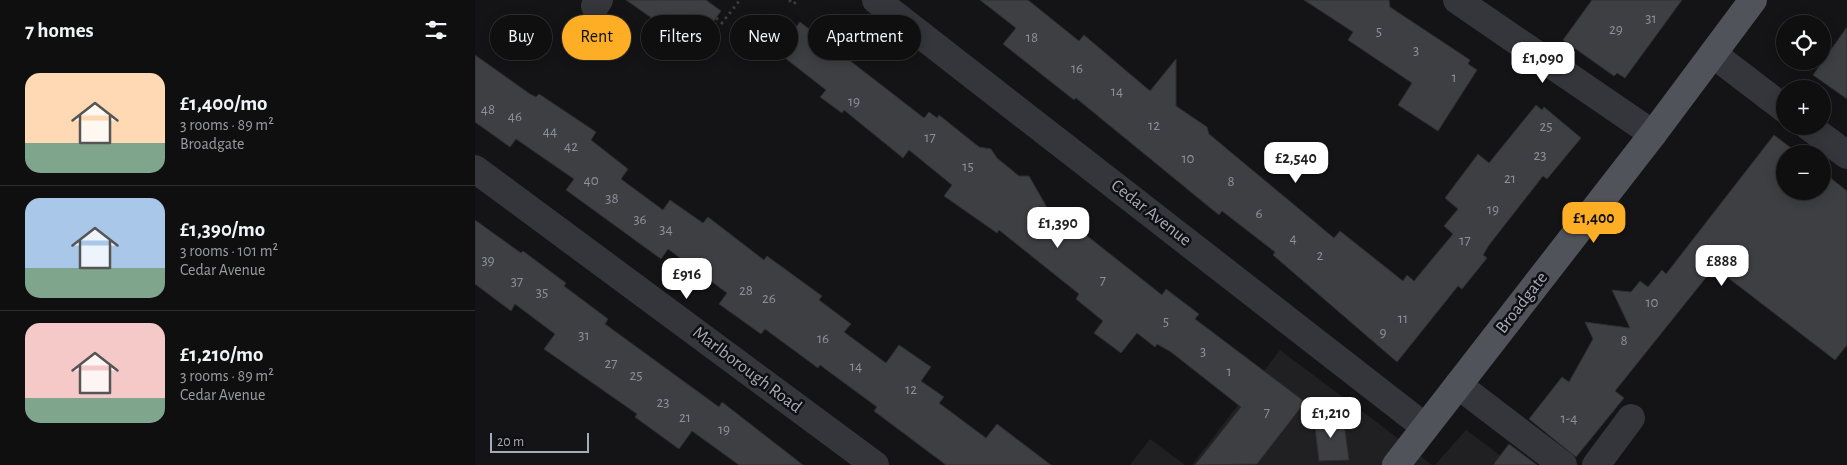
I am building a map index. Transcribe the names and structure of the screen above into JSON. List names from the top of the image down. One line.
{"streets":{"main road":["Broadgate"],"street":["Cedar Avenue","Marlborough Road"]},"crossings":[["Cedar Avenue","Broadgate"]],"house_numbers":["31","29","5","18","3","16","1","14","19","48","46","12","25","44","17","42","23","10","15","21","40","8","38","19","6","36","34","4","17","2","39","7","37","28","35","26","10","11","5","9","31","16","8","3","27","14","1","25","12","23","7","21","1-4","19"],"scale_bar":"20 m","page":{"heading":"7 homes","map_buttons":["+","−"],"chip":["Buy","Rent","Filters","New","Apartment"],"price":["£1,090","£2,540","£1,400","£1,390","£888","£916","£1,210"],"list":[{"name":"£1,400/mo","note":"3 rooms · 89 m² · Broadgate"},{"name":"£1,390/mo","note":"3 rooms · 101 m² · Cedar Avenue"},{"name":"£1,210/mo","note":"3 rooms · 89 m² · Cedar Avenue"}],"scale":"20 m"}}
